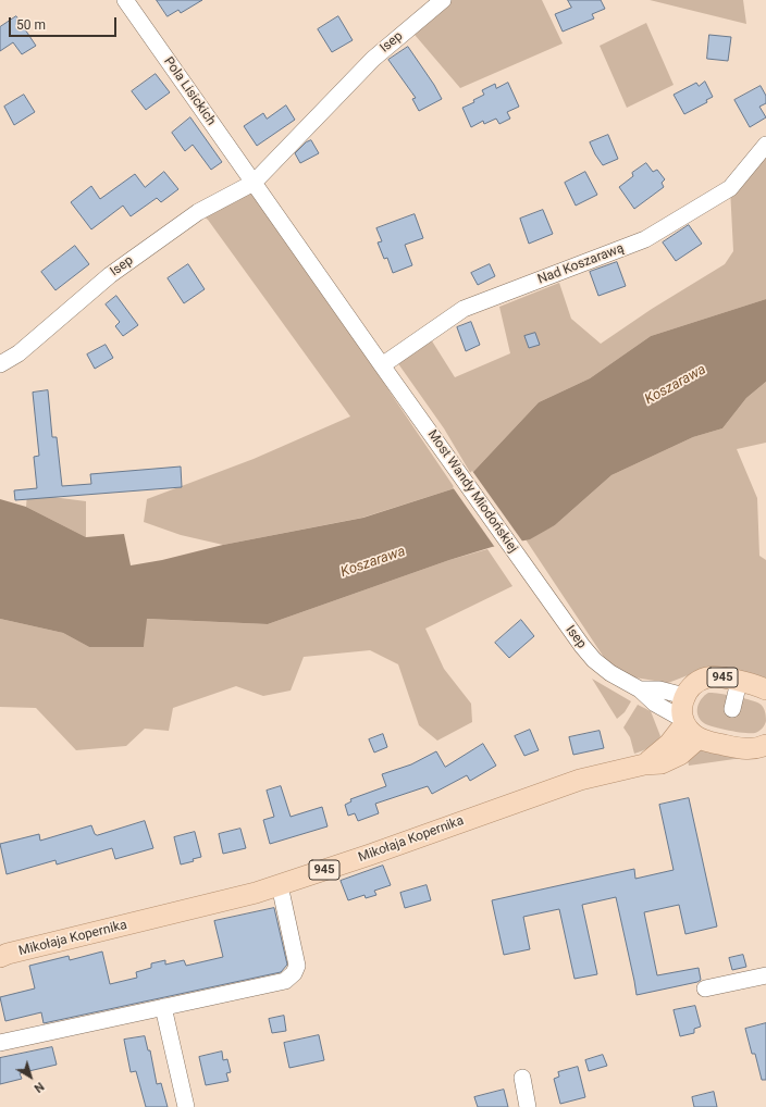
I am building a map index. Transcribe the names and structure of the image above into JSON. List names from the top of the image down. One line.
{"streets":{"main road":["945","Mikołaja Kopernika"],"street":["Isep","Pola Lisickich","Nad Koszarawą","Most Wandy Miodońskiej"]},"crossings":[["Isep","Pola Lisickich"],["Isep","Most Wandy Miodońskiej"],["Isep","945"],["Isep","Mikołaja Kopernika"],["Nad Koszarawą","Most Wandy Miodońskiej"]],"water":["Koszarawa"],"scale_bar":"50 m","north":"bottom right"}
